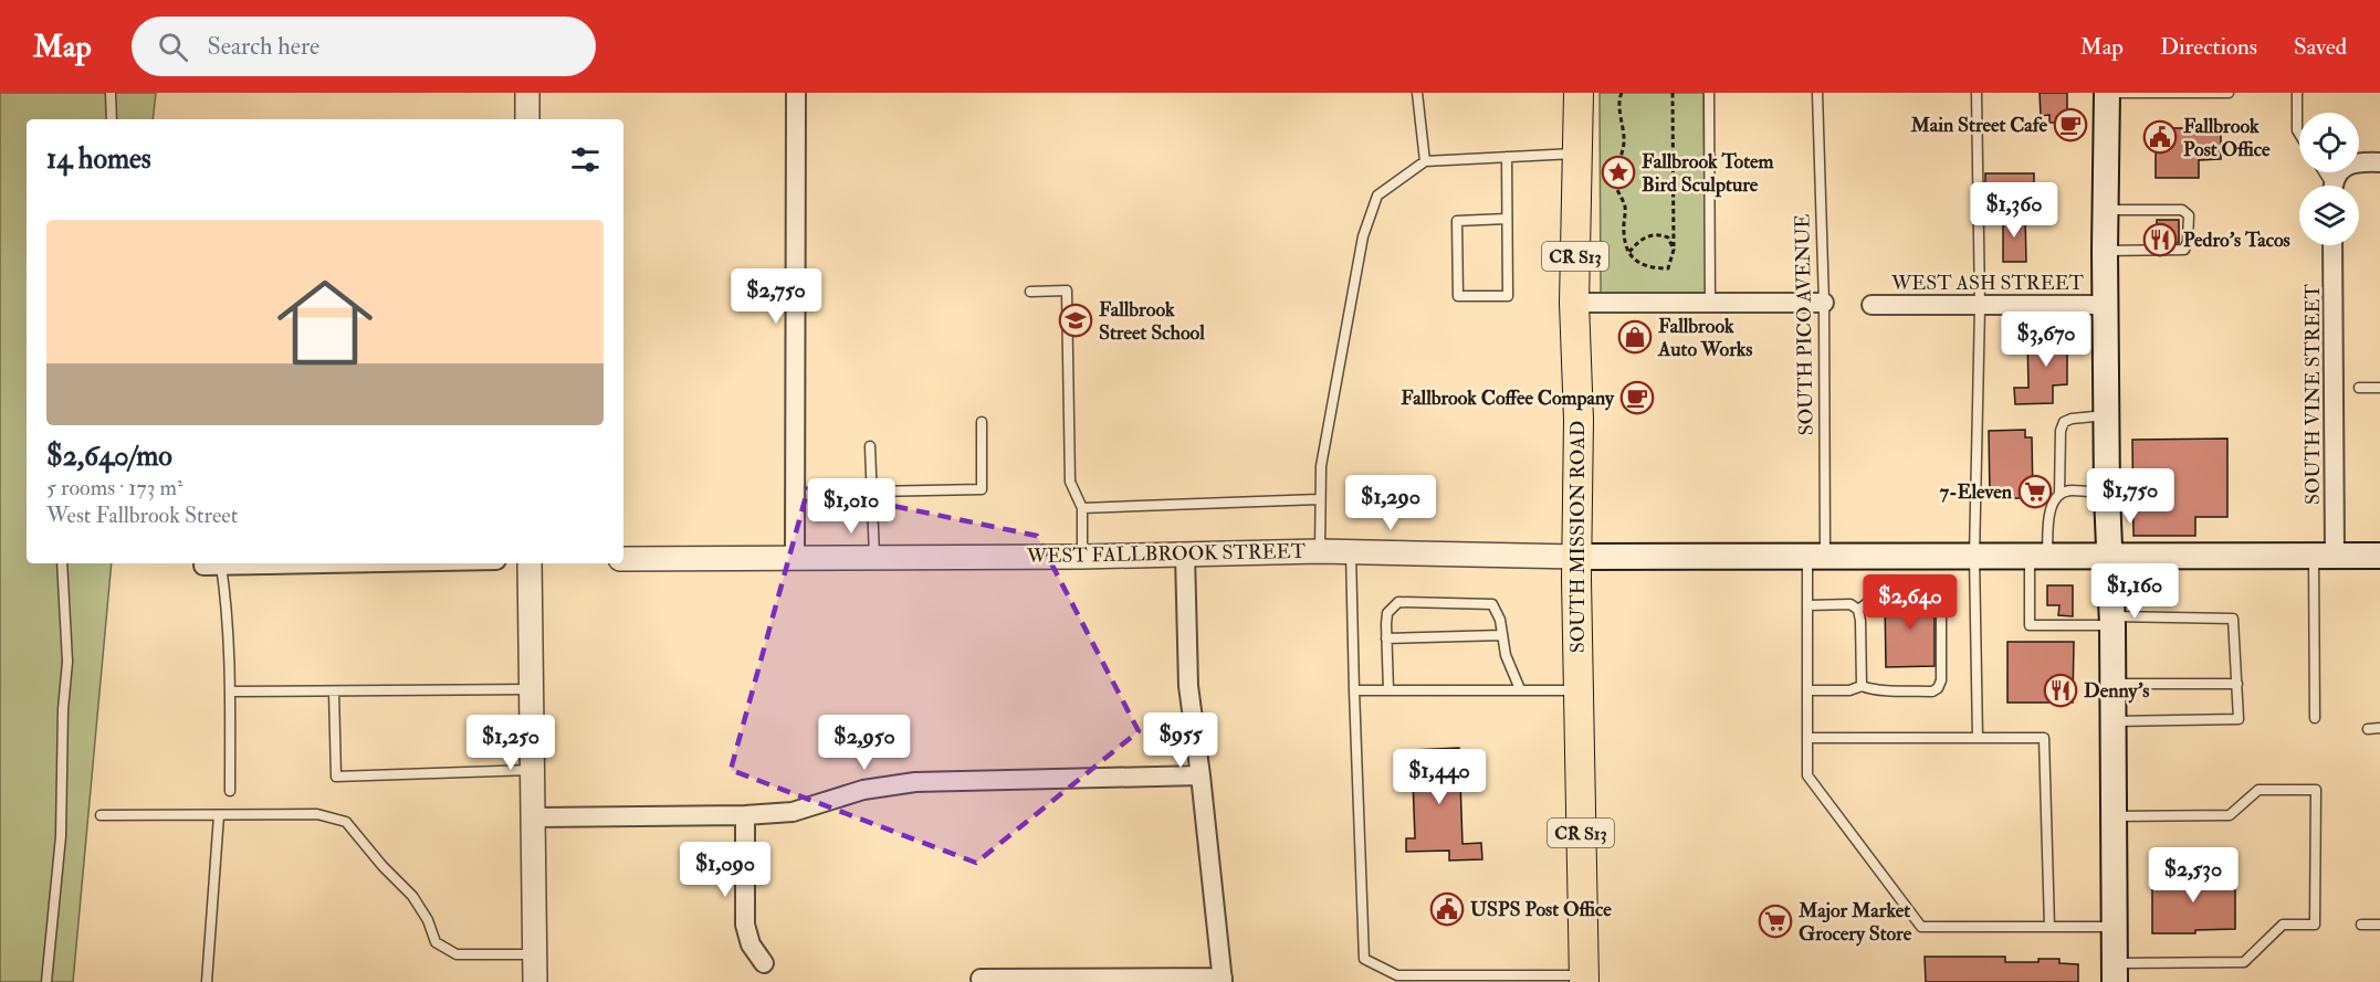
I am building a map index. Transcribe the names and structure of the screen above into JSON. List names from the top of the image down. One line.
{"streets":{"main road":["CR S13","SOUTH MISSION ROAD","WEST FALLBROOK STREET"],"street":["WEST ASH STREET","SOUTH VINE STREET"],"lane":["SOUTH PICO AVENUE"]},"crossings":[["SOUTH PICO AVENUE","WEST FALLBROOK STREET"],["SOUTH VINE STREET","WEST FALLBROOK STREET"],["SOUTH MISSION ROAD","WEST FALLBROOK STREET"]],"places":{"cafe":["Main Street Cafe","Fallbrook Coffee Company"],"public building":["Fallbrook Post Office","USPS Post Office"],"place":["Fallbrook Totem Bird Sculpture"],"restaurant":["Pedro's Tacos","Denny's"],"school or university":["Fallbrook Street School"],"shop":["Fallbrook Auto Works"],"supermarket":["7-Eleven","Major Market Grocery Store"]},"page":{"header":"Map","search":"Search here","nav":["Map","Directions","Saved"],"heading":"14 homes","price":["$1,360","$2,750","$3,670","$1,750","$1,290","$1,010","$1,160","$2,640","$955","$1,250","$2,950","$1,440","$1,090","$2,530"],"list":[{"name":"$2,640/mo","note":"5 rooms · 173 m² · West Fallbrook Street"}]}}
